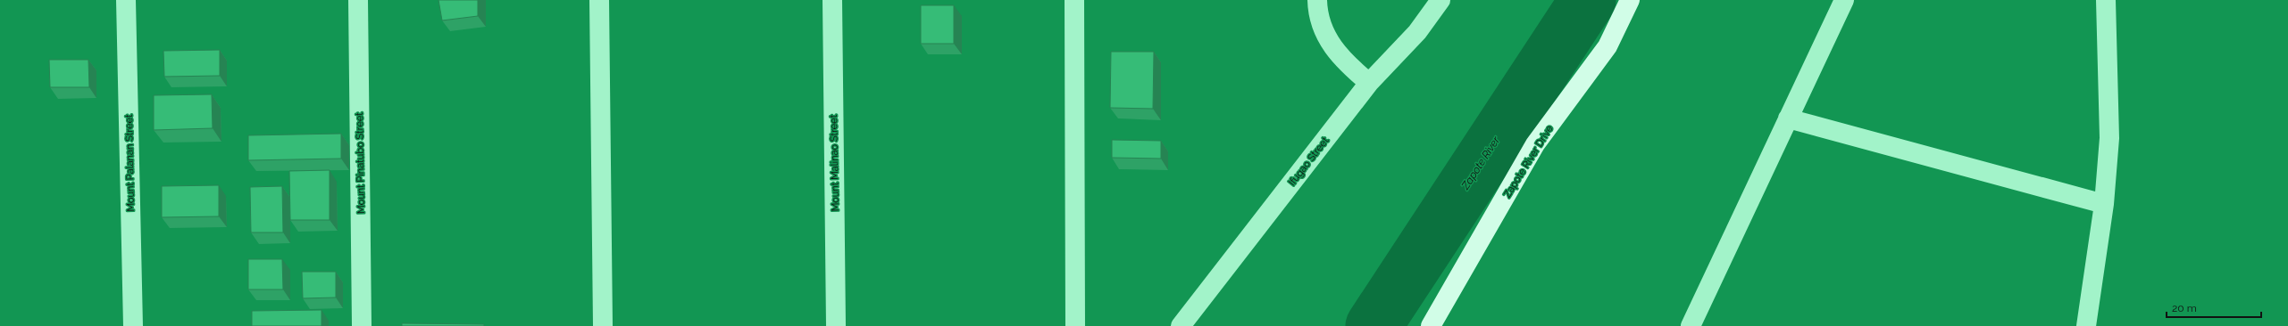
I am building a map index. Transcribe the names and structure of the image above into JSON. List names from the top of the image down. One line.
{"streets":{"street":["Ifugao Street","Zapote River Drive","Mount Palanan Street","Mount Pinatubo Street","Mount Malinao Street"]},"water":["Zapote River"],"scale_bar":"20 m"}
